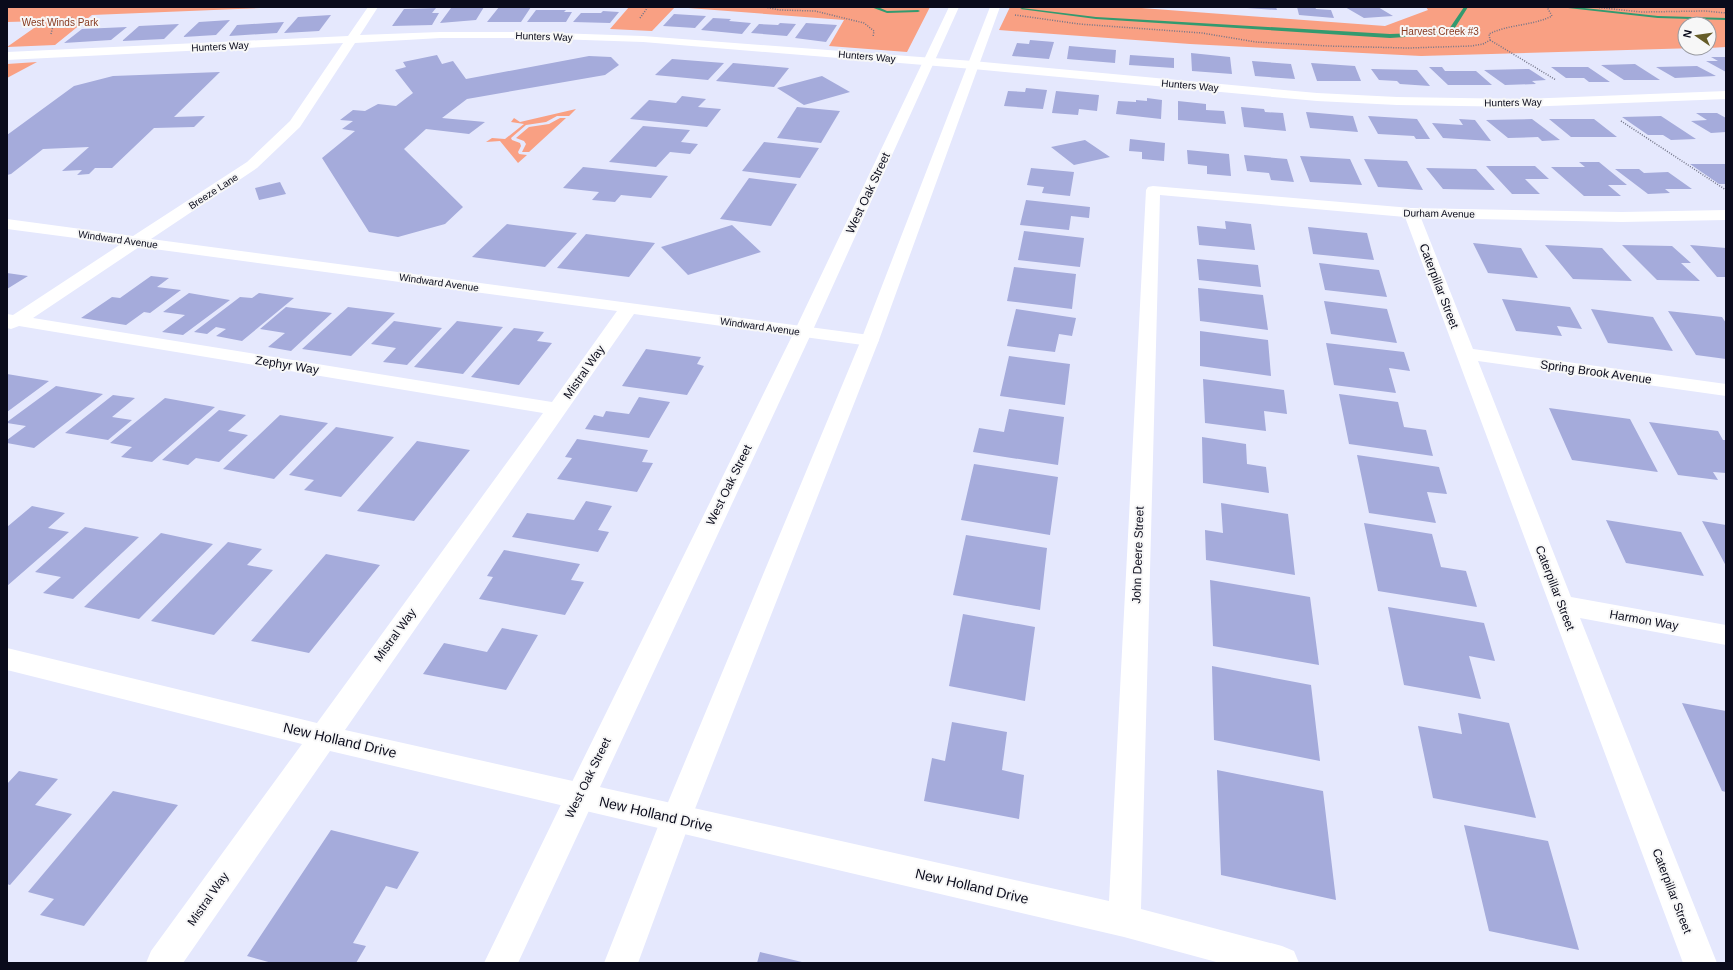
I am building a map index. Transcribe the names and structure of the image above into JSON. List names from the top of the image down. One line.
{"streets":{"street":["Hunters Way","Breeze Lane","West Oak Street","Durham Avenue","Windward Avenue","Caterpillar Street","Zephyr Way","Mistral Way","Spring Brook Avenue","John Deere Street","Harmon Way","New Holland Drive"]},"crossings":[["Hunters Way","Breeze Lane"],["Hunters Way","West Oak Street"],["Breeze Lane","Windward Avenue"],["Breeze Lane","Zephyr Way"],["West Oak Street","Windward Avenue"],["West Oak Street","New Holland Drive"],["Durham Avenue","Caterpillar Street"],["Durham Avenue","John Deere Street"],["Windward Avenue","Mistral Way"],["Caterpillar Street","Spring Brook Avenue"],["Caterpillar Street","Harmon Way"],["Zephyr Way","Mistral Way"],["Mistral Way","New Holland Drive"],["John Deere Street","New Holland Drive"]],"parks":["West Winds Park","Harvest Creek #3"],"north":"left"}
